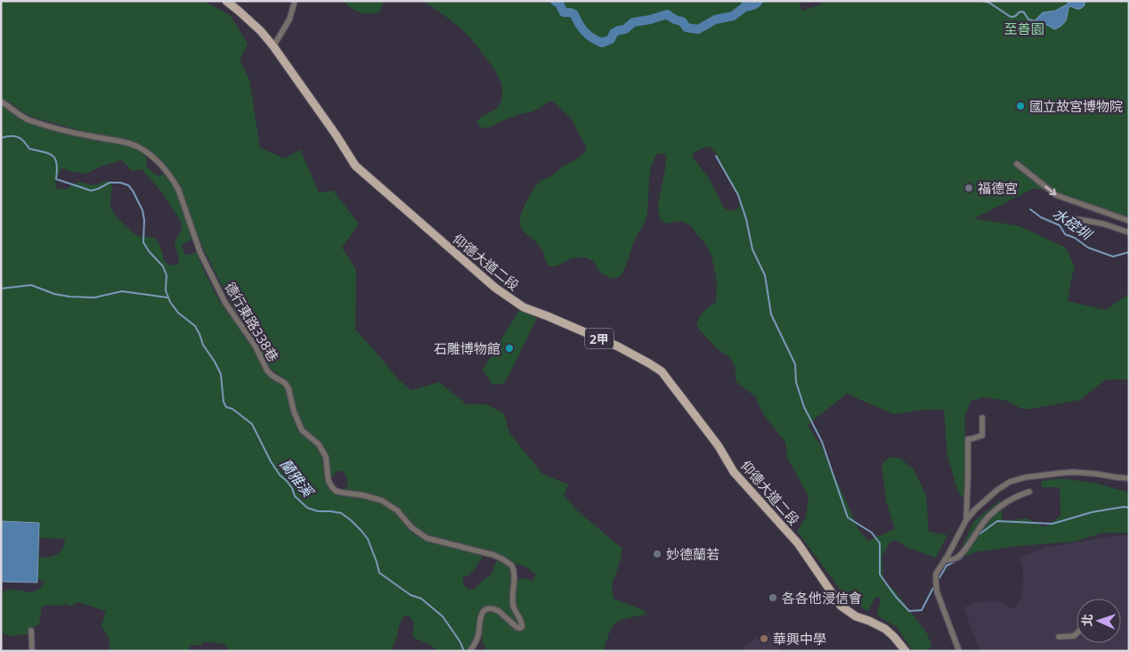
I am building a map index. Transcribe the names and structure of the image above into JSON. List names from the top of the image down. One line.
{"streets":{"main road":["仰德大道二段","2甲"],"street":["德行東路338巷"]},"water":["水硿圳","蘭雅溪"],"parks":["至善園"],"places":["國立故宮博物院","福德宮","石雕博物館","妙德蘭若","各各他浸信會","華興中學"],"north":"left"}
